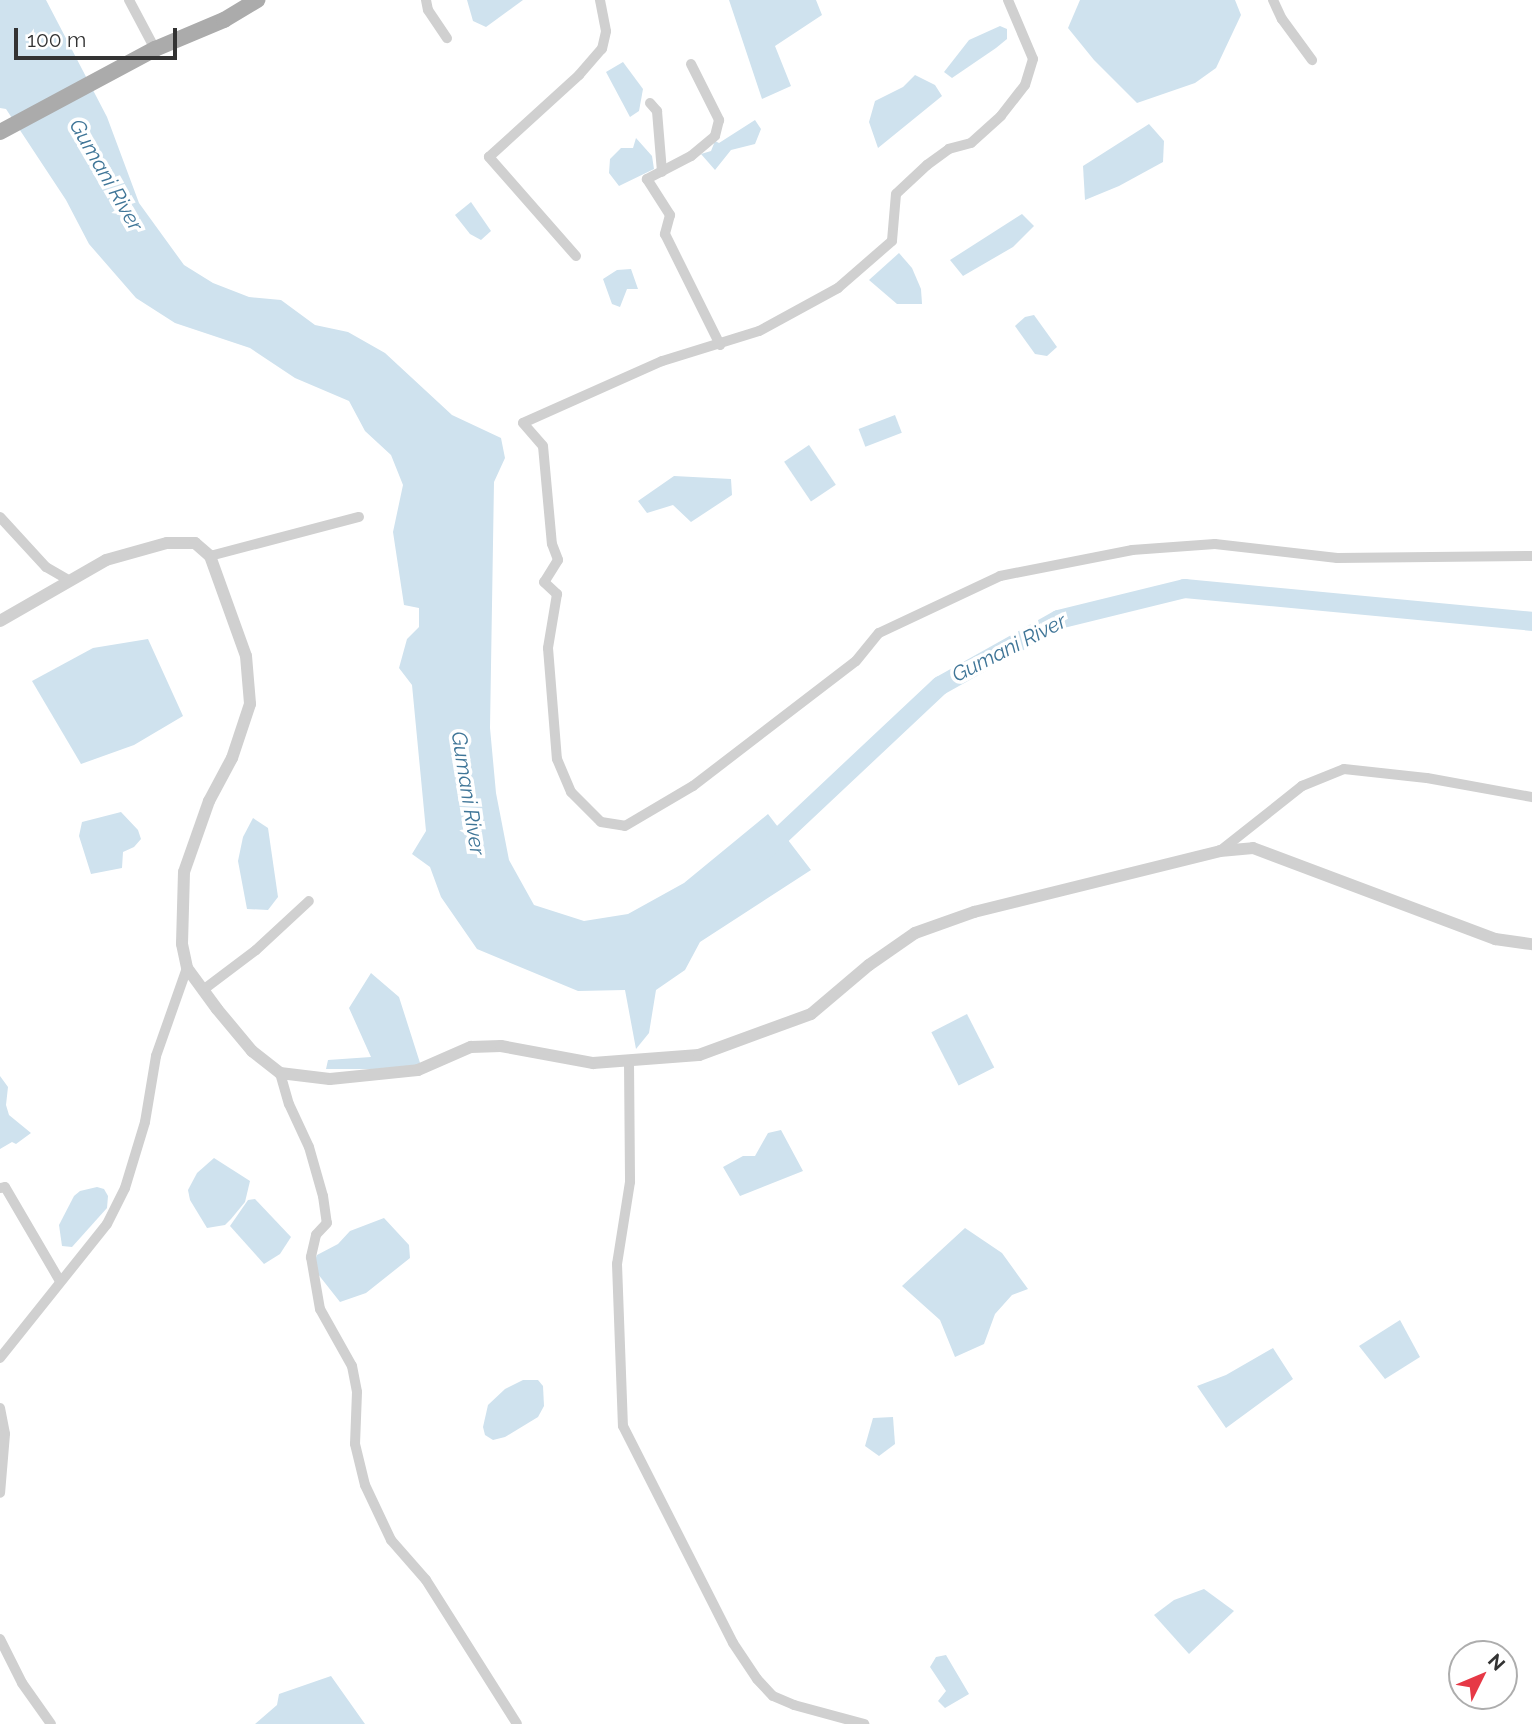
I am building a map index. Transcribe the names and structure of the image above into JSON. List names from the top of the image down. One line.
{"water":["Gumani River"],"scale_bar":"100 m","north":"top right"}
